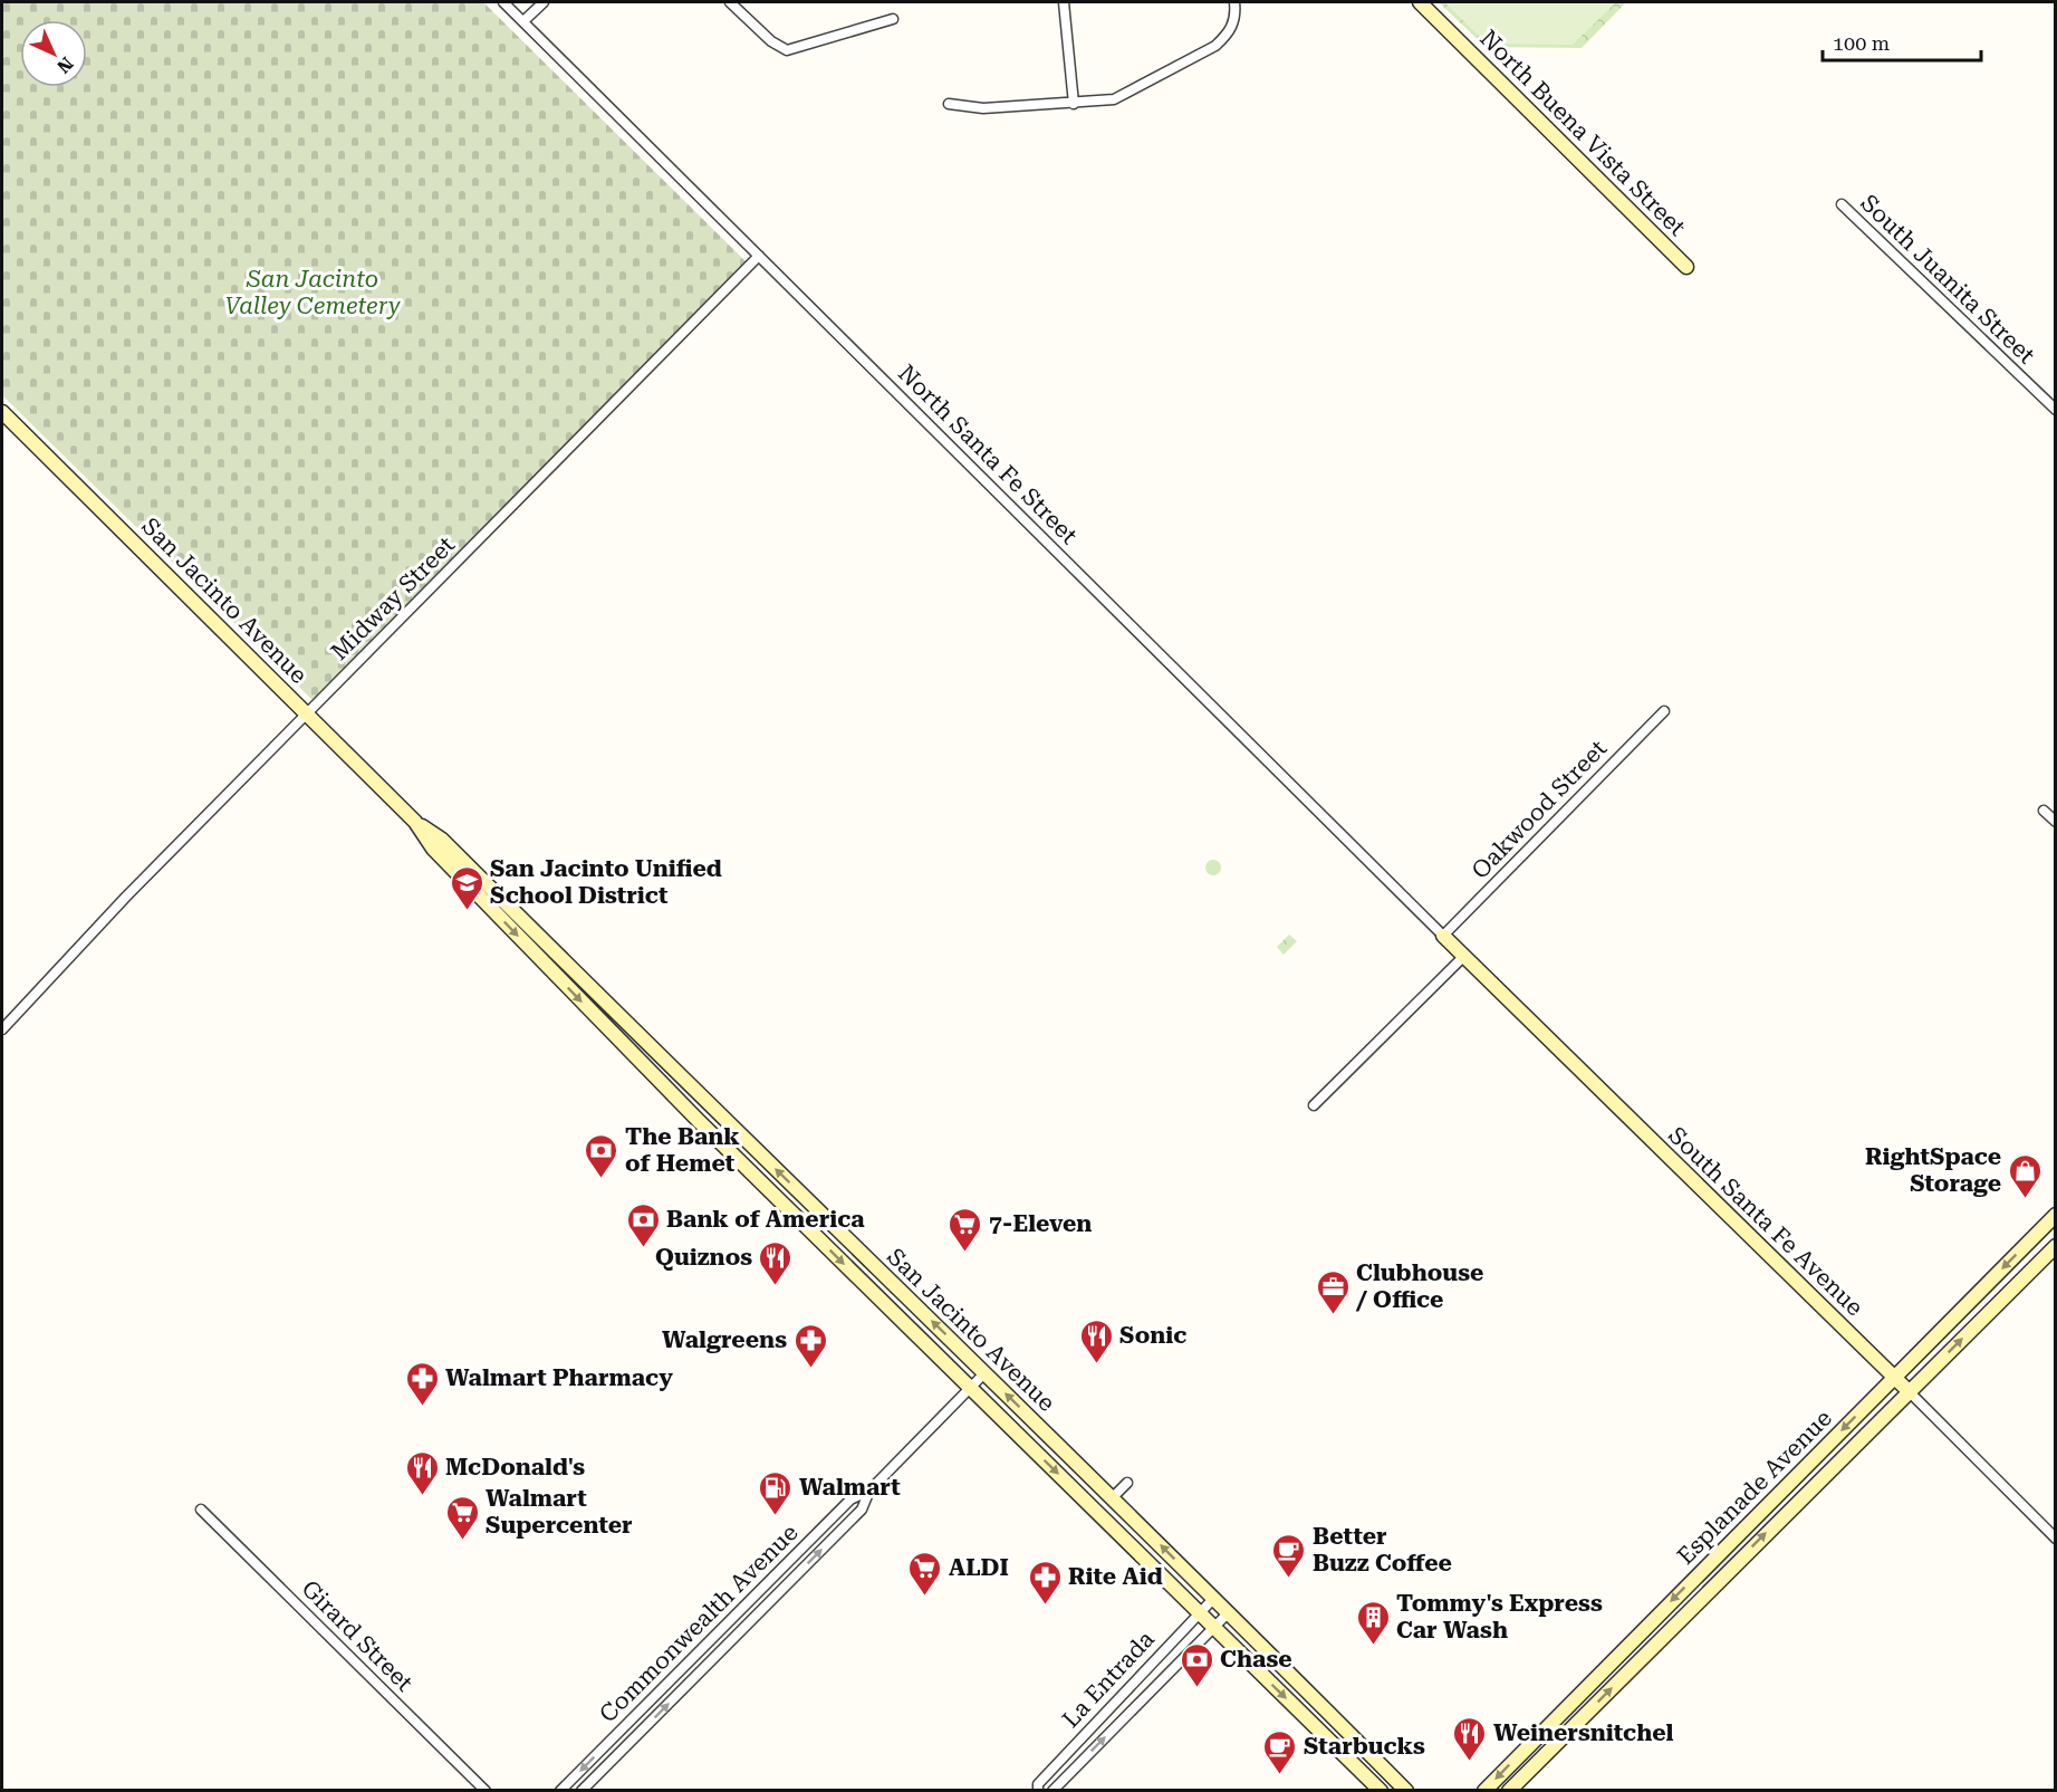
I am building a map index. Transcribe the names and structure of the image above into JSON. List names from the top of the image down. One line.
{"streets":{"main road":["North Buena Vista Street","San Jacinto Avenue","South Santa Fe Avenue","Esplanade Avenue"],"street":["South Juanita Street","North Santa Fe Street","Midway Street","Oakwood Street","Commonwealth Avenue","Girard Street","La Entrada"]},"crossings":[["North Santa Fe Street","Midway Street"],["North Santa Fe Street","Oakwood Street"],["North Santa Fe Street","South Santa Fe Avenue"],["Midway Street","San Jacinto Avenue"],["San Jacinto Avenue","Commonwealth Avenue"],["San Jacinto Avenue","La Entrada"],["Oakwood Street","South Santa Fe Avenue"],["South Santa Fe Avenue","Esplanade Avenue"]],"parks":["San Jacinto Valley Cemetery"],"places":{"school or university":["San Jacinto Unified School District"],"bank":["The Bank of Hemet","Bank of America","Chase"],"shop":["RightSpace Storage"],"supermarket":["7-Eleven","Walmart Supercenter","ALDI"],"restaurant":["Quiznos","Sonic","McDonald's","Weinersnitchel"],"office":["Clubhouse / Office"],"pharmacy":["Walgreens","Walmart Pharmacy","Rite Aid"],"fuel station":["Walmart"],"cafe":["Better Buzz Coffee","Starbucks"],"building":["Tommy's Express Car Wash"]},"scale_bar":"100 m","north":"bottom right"}
